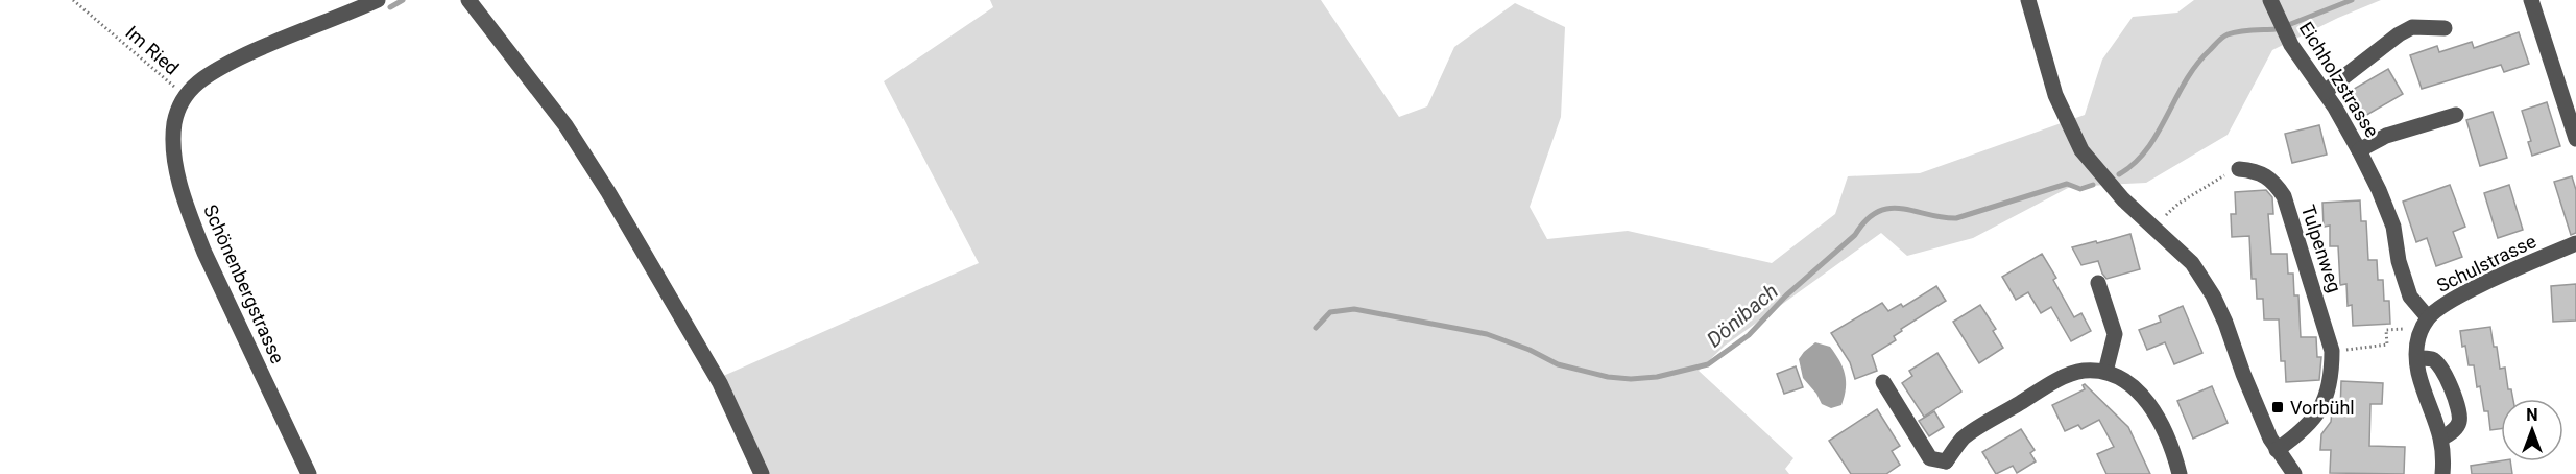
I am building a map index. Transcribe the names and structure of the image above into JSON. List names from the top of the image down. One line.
{"streets":{"street":["Eichholzstrasse","Tulpenweg","Schulstrasse","Schönenbergstrasse"],"path":["Im Ried"]},"crossings":[["Im Ried","Schönenbergstrasse"],["Eichholzstrasse","Schulstrasse"]],"water":["Dönibach"],"places":{"transit":["Vorbühl"]},"north":"top"}
